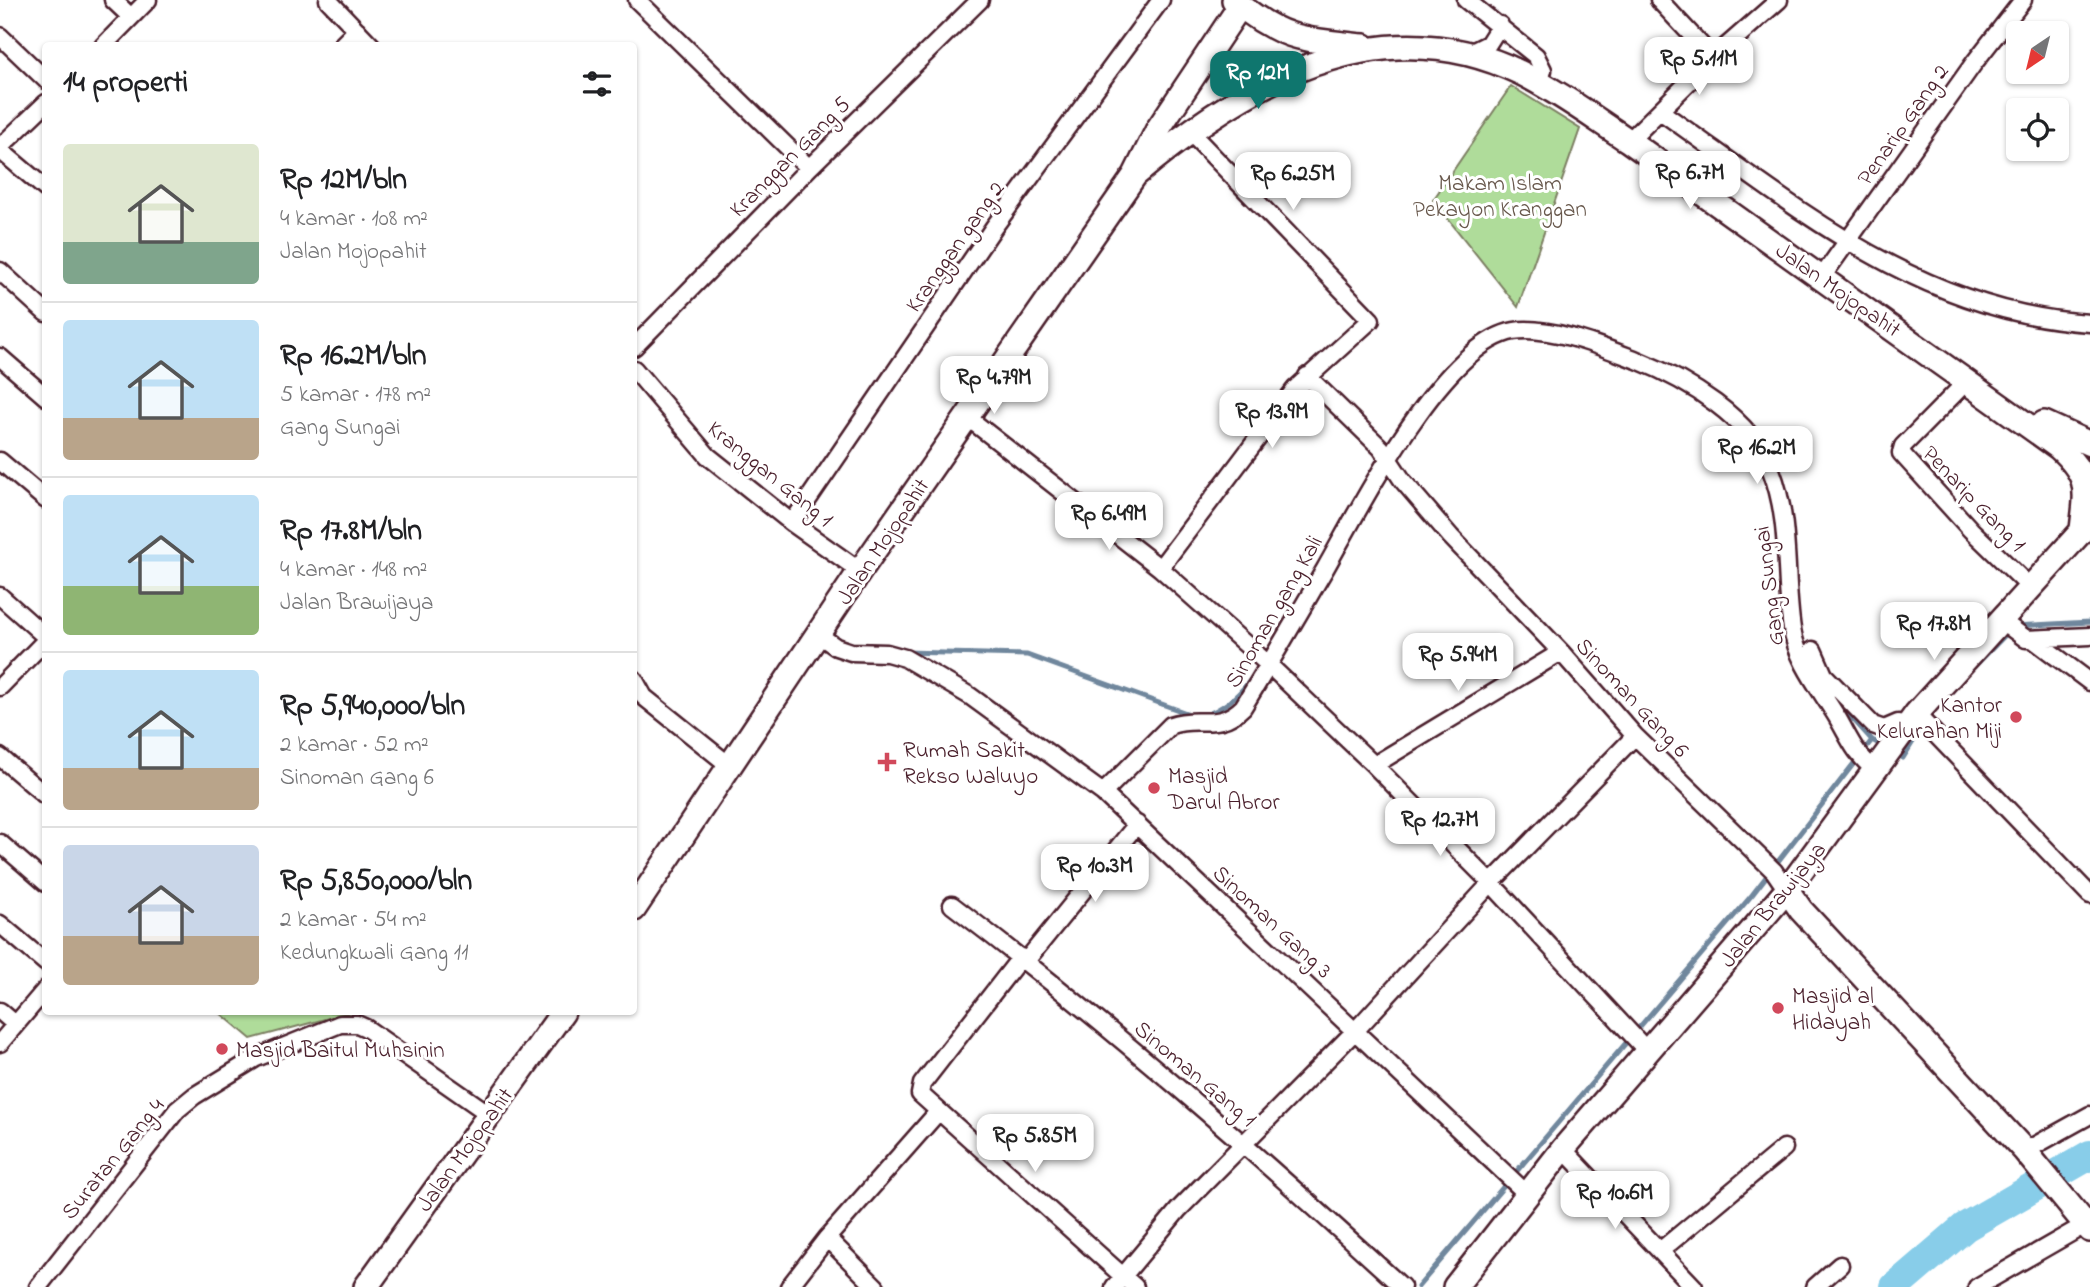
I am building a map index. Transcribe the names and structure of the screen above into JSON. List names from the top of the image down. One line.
{"streets":{"main road":["Jalan Mojopahit","Jalan Brawijaya"],"street":["Penarip Gang 2","Kranggan Gang 5","Kranggan gang 2","Kranggan Gang 1","Penarip Gang 1","Gang Sungai","Sinoman gang Kali","Sinoman Gang 6","Sinoman Gang 3","Sinoman Gang 1","Suratan Gang 4"]},"crossings":[["Penarip Gang 2","Jalan Mojopahit"],["Kranggan gang 2","Kranggan Gang 1"],["Jalan Mojopahit","Kranggan Gang 1"],["Jalan Mojopahit","Penarip Gang 1"],["Jalan Mojopahit","Jalan Brawijaya"],["Jalan Mojopahit","Sinoman Gang 3"],["Jalan Mojopahit","Suratan Gang 4"],["Penarip Gang 1","Jalan Brawijaya"],["Gang Sungai","Sinoman gang Kali"],["Gang Sungai","Jalan Brawijaya"],["Sinoman gang Kali","Sinoman Gang 6"],["Sinoman gang Kali","Sinoman Gang 3"],["Sinoman Gang 6","Jalan Brawijaya"],["Jalan Brawijaya","Sinoman Gang 3"]],"parks":["Makam Islam Pekayon Kranggan"],"places":{"other":["Kantor Kelurahan Miji","Masjid Darul Abror","Masjid al Hidayah","Masjid Baitul Muhsinin"],"health":["Rumah Sakit Rekso Waluyo"]},"north":"bottom left","page":{"price":["Rp 5.11M","Rp 12M","Rp 6.7M","Rp 6.25M","Rp 4.79M","Rp 13.9M","Rp 16.2M","Rp 6.49M","Rp 17.8M","Rp 5.94M","Rp 12.7M","Rp 10.3M","Rp 5.85M","Rp 10.6M"],"heading":"14 properti","list":[{"name":"Rp 12M/bln","note":"4 kamar · 108 m² · Jalan Mojopahit"},{"name":"Rp 16.2M/bln","note":"5 kamar · 178 m² · Gang Sungai"},{"name":"Rp 17.8M/bln","note":"4 kamar · 148 m² · Jalan Brawijaya"},{"name":"Rp 5,940,000/bln","note":"2 kamar · 52 m² · Sinoman Gang 6"},{"name":"Rp 5,850,000/bln","note":"2 kamar · 54 m² · Kedungkwali Gang 11"}]}}
